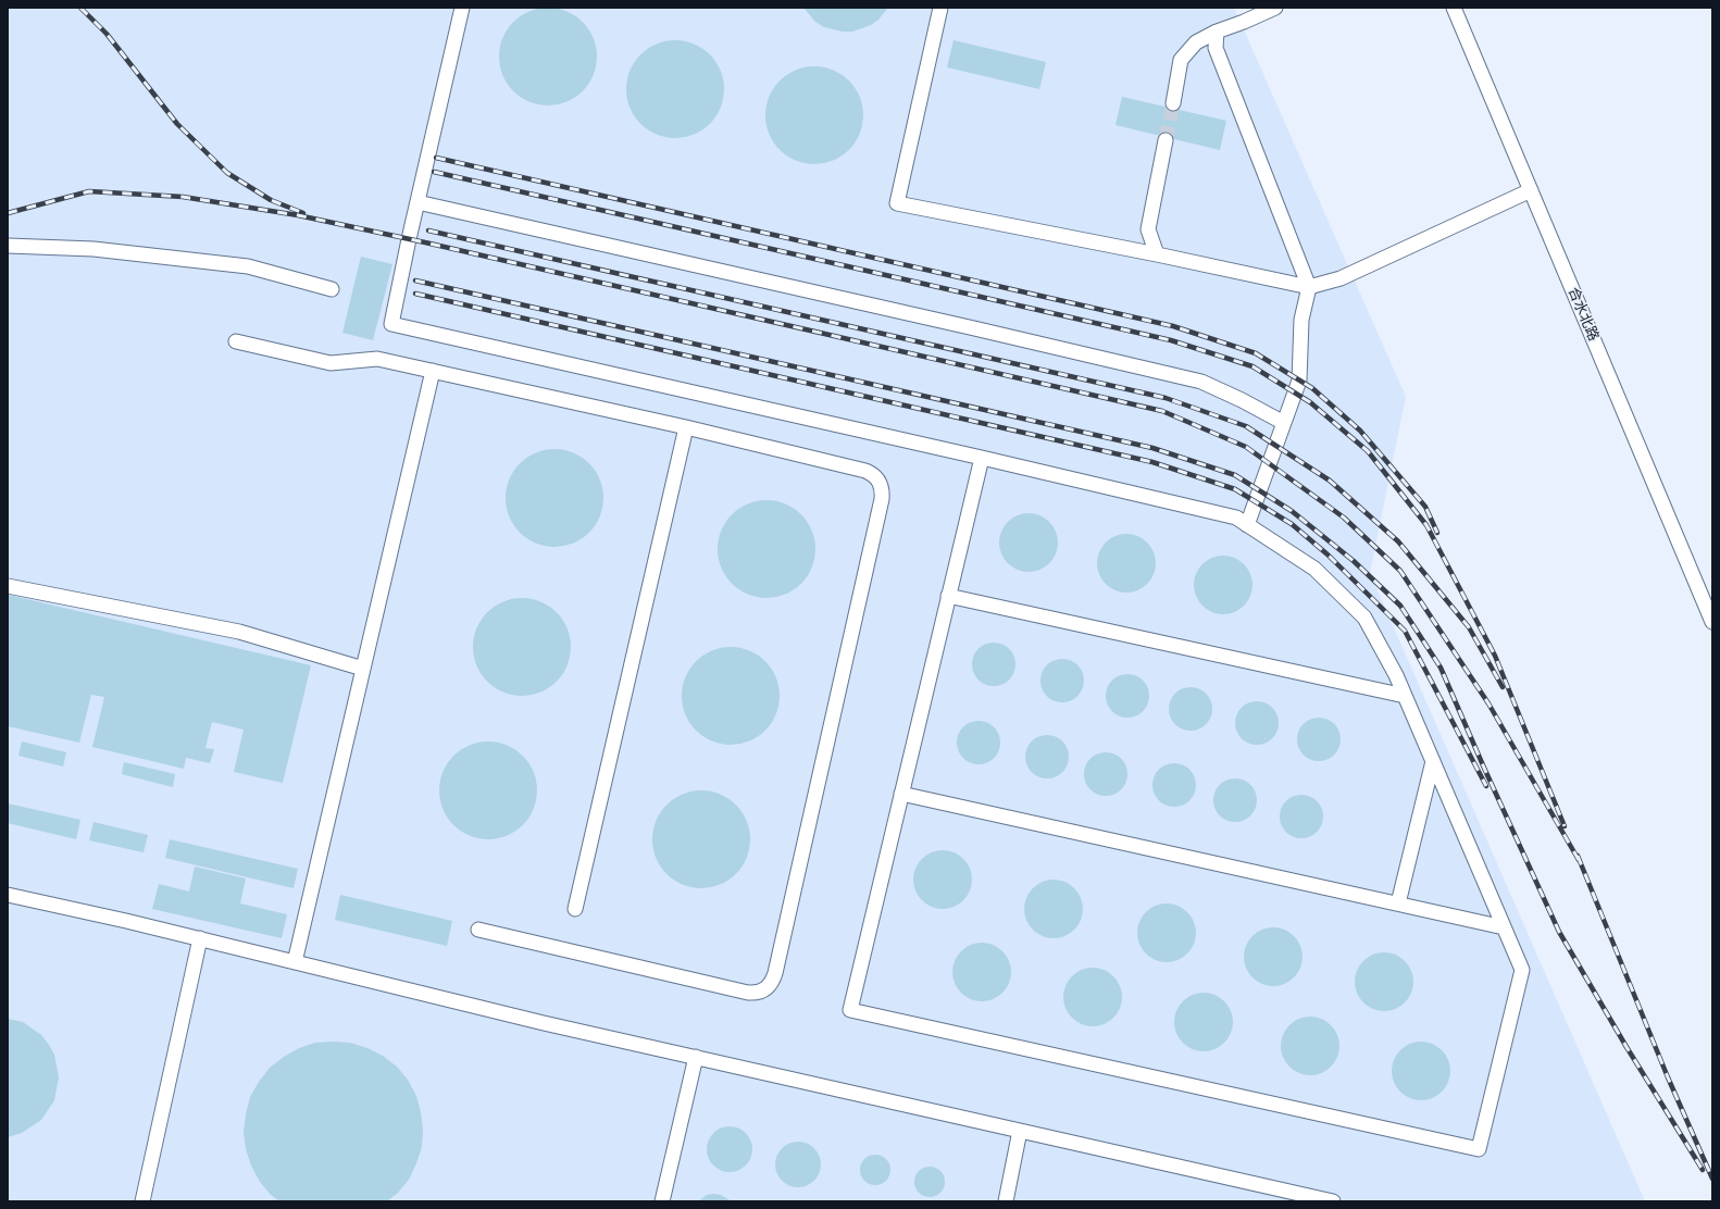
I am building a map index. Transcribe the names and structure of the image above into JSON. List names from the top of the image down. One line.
{"streets":{"street":["合水北路"]}}
